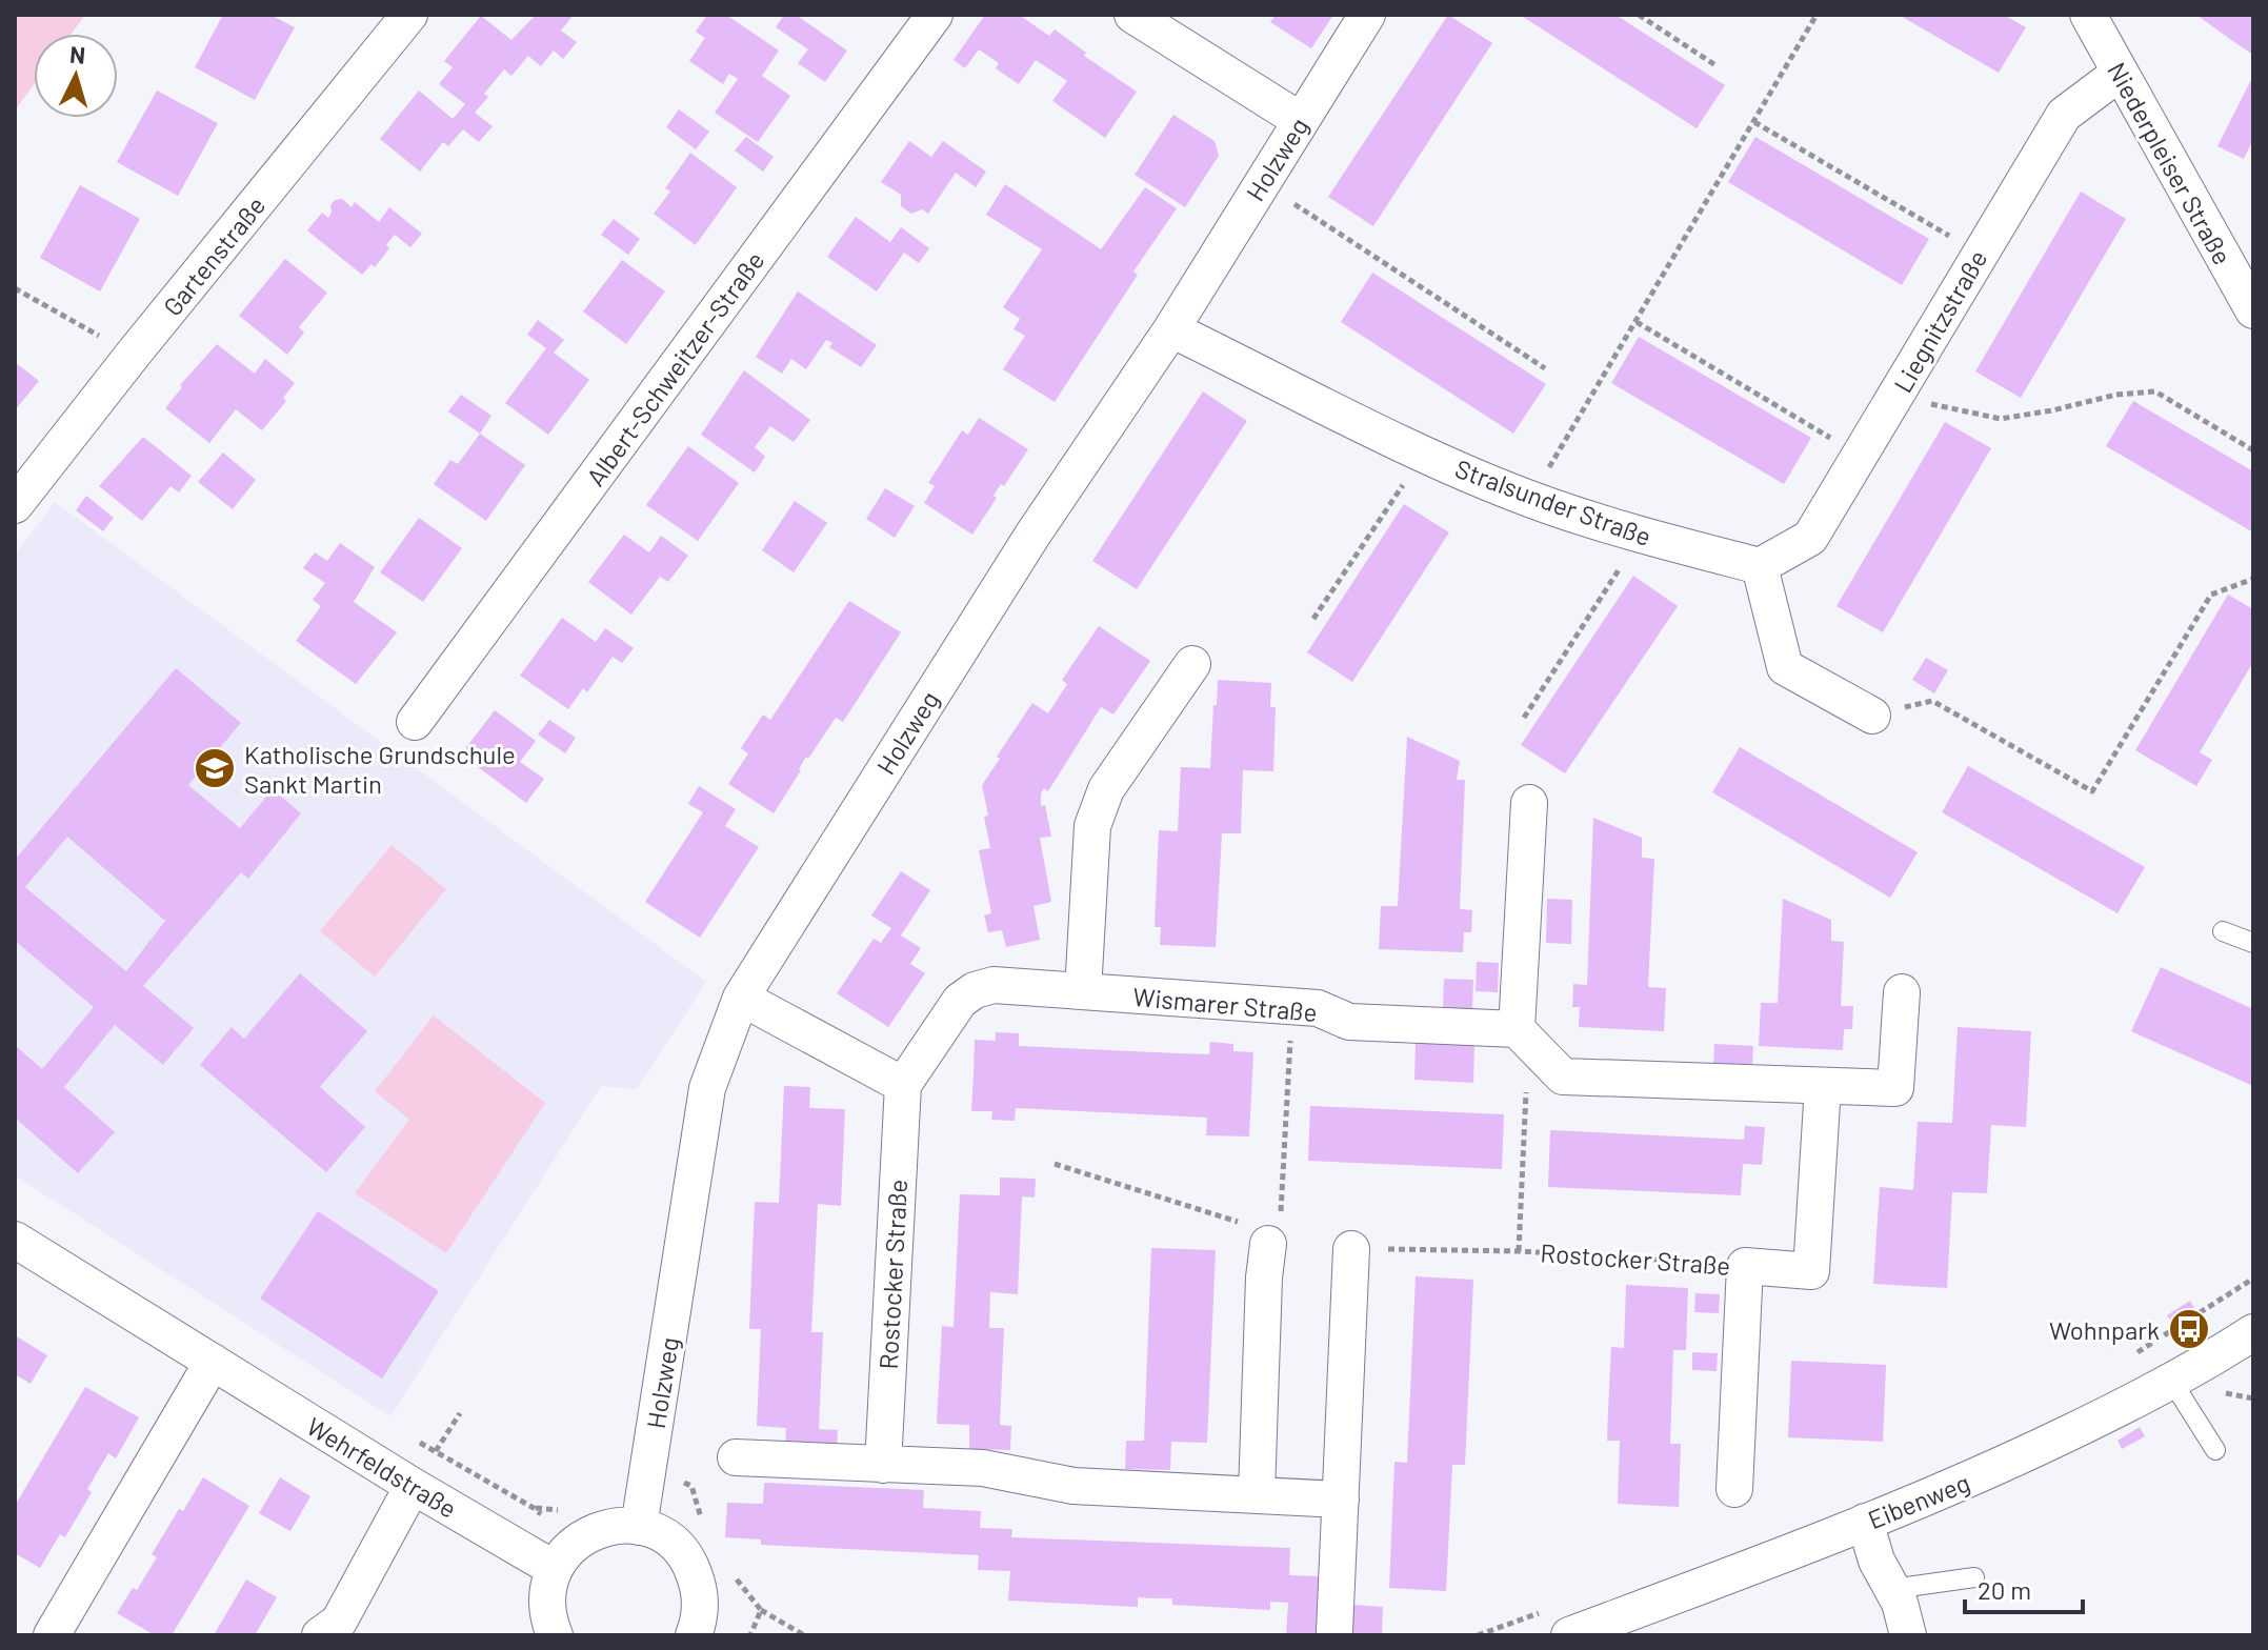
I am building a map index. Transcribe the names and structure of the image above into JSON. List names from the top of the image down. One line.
{"streets":{"street":["Holzweg","Niederpleiser Straße","Gartenstraße","Liegnitzstraße","Albert-Schweitzer-Straße","Stralsunder Straße","Wismarer Straße","Rostocker Straße","Wehrfeldstraße","Eibenweg"]},"crossings":[["Holzweg","Stralsunder Straße"],["Niederpleiser Straße","Liegnitzstraße"],["Liegnitzstraße","Stralsunder Straße"],["Wismarer Straße","Rostocker Straße"]],"places":{"school or university":["Katholische Grundschule Sankt Martin"],"bus stop":["Wohnpark"]},"scale_bar":"20 m","north":"top"}
